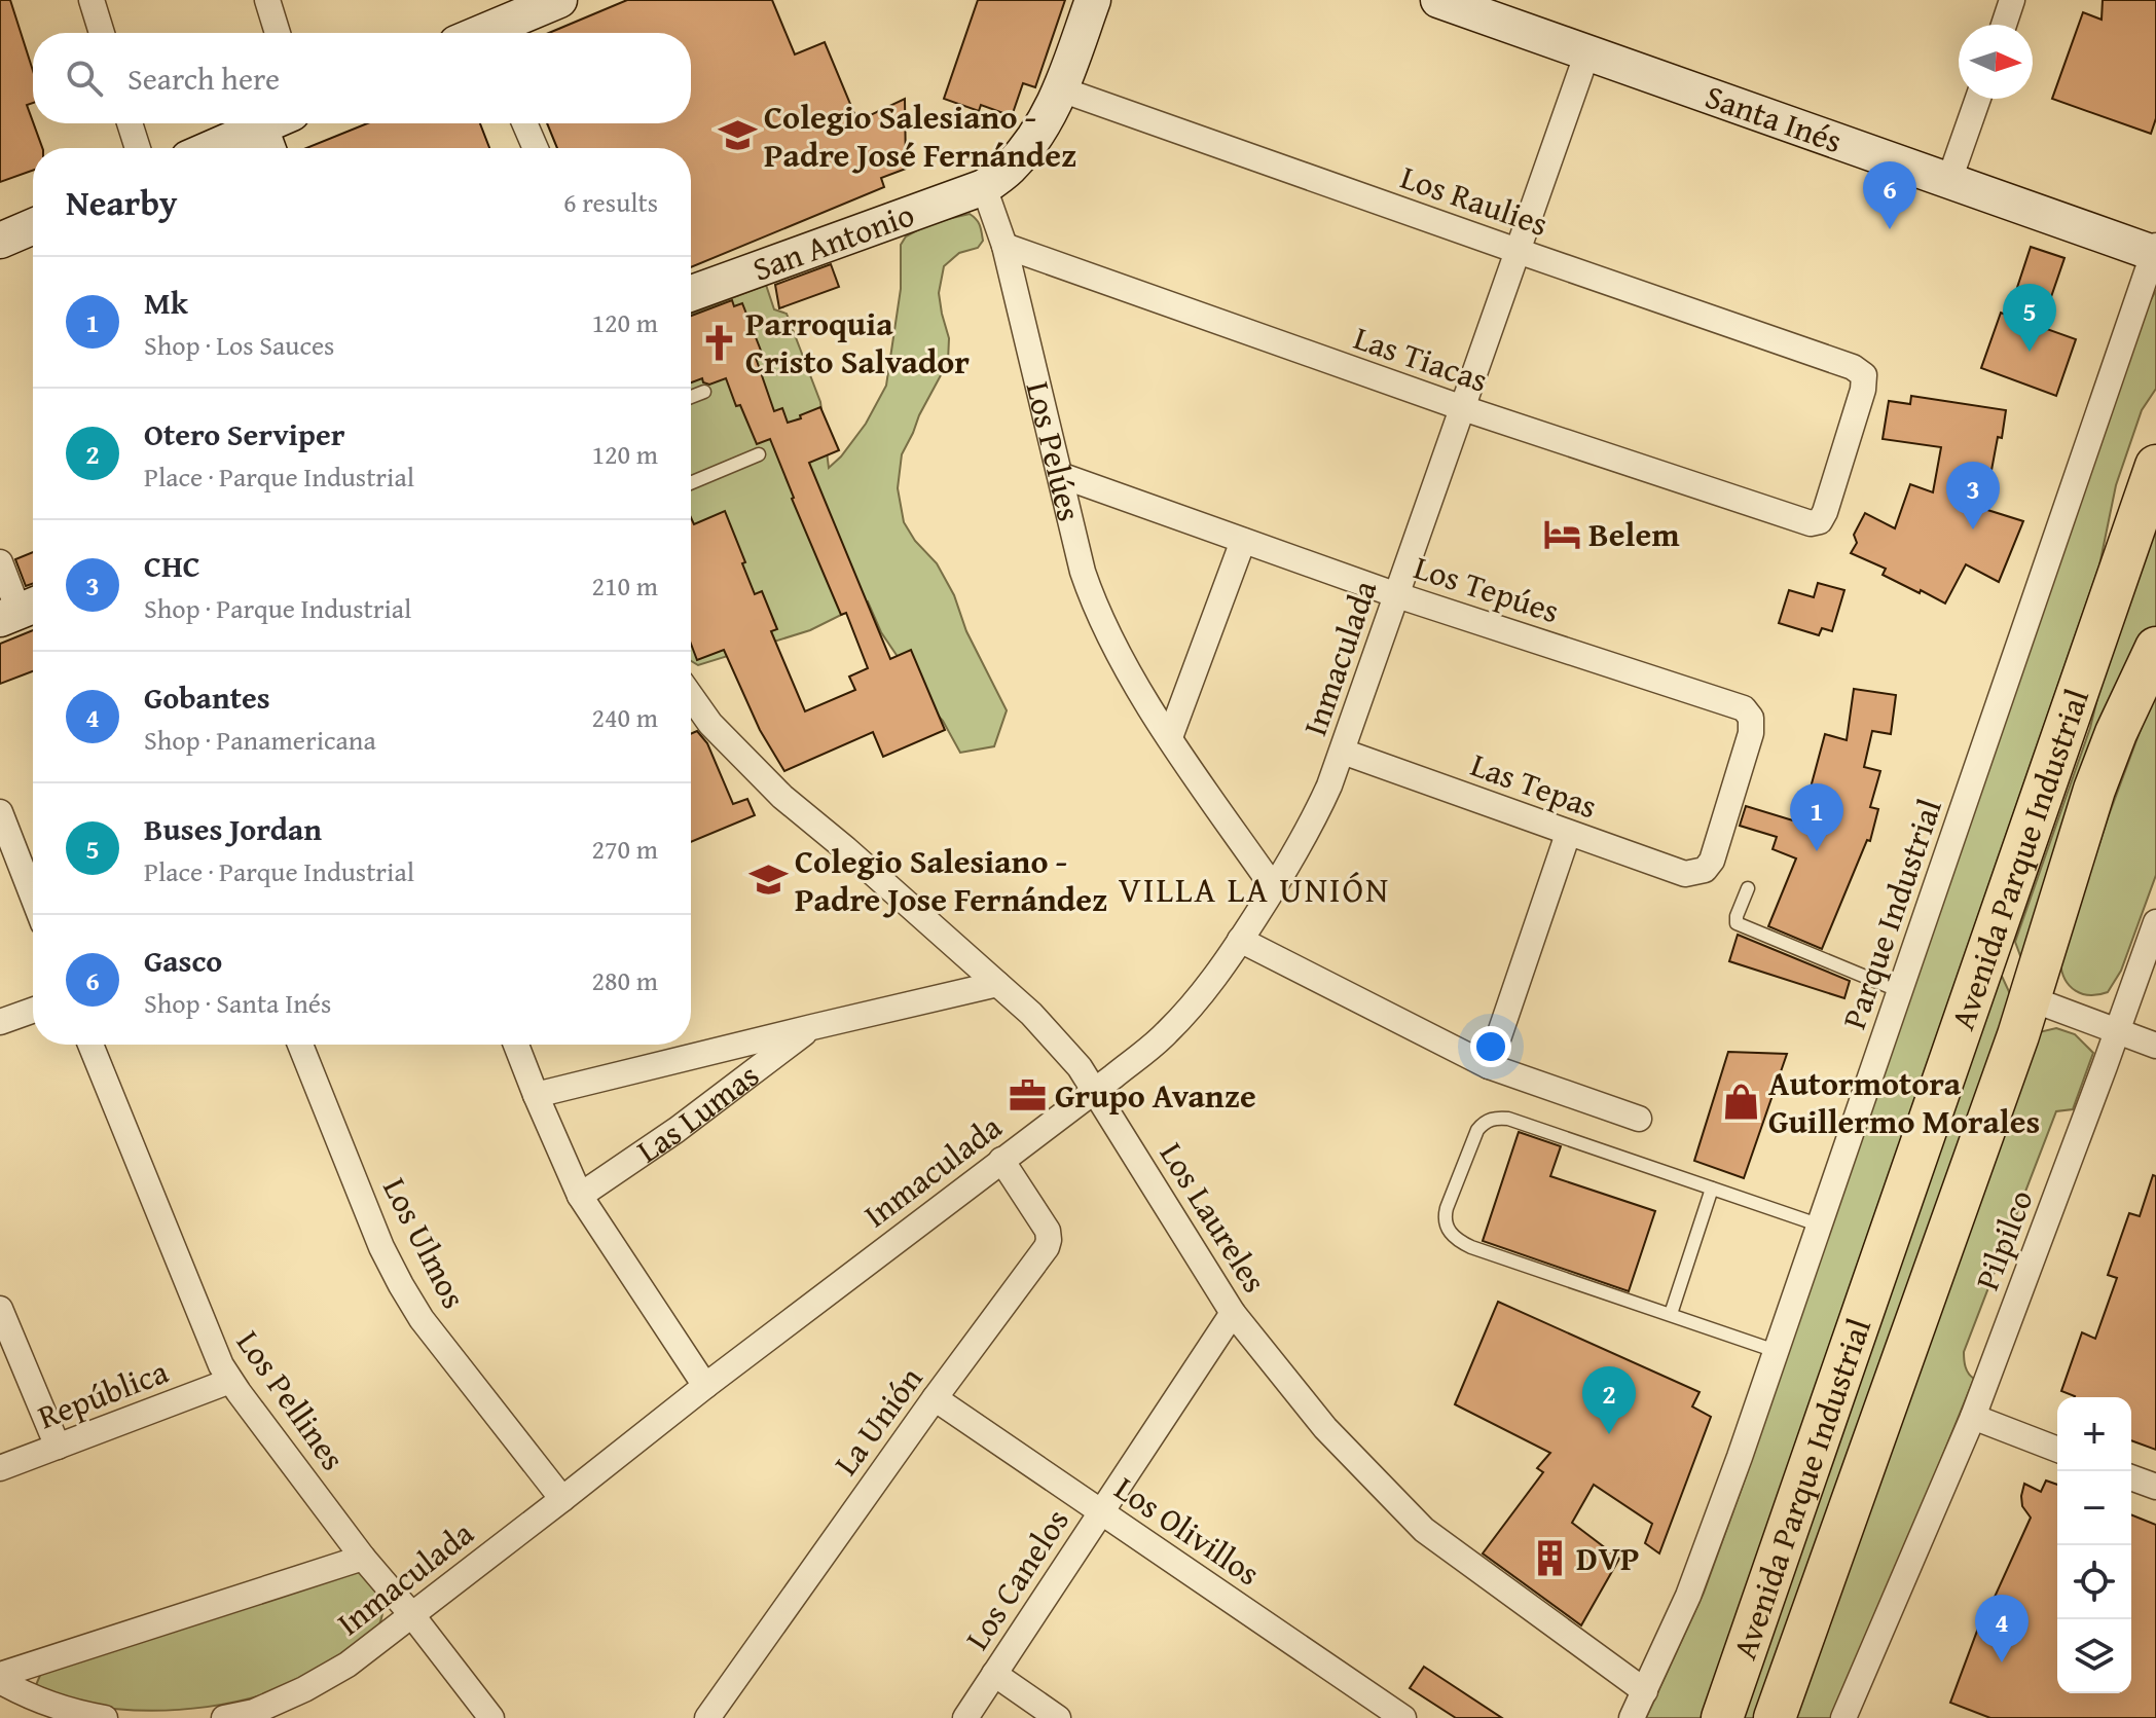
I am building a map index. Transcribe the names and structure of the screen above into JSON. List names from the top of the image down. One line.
{"streets":{"highway":["Avenida Parque Industrial"],"main road":["Santa Inés","San Antonio"],"street":["Los Raulies","Las Tiacas","Los Pelúes","Los Tepúes","Inmaculada","Las Tepas","Parque Industrial","Las Lumas","Los Laureles","Pilpilco","Los Ulmos","República","Los Pellines","La Unión","Los Olivillos","Los Canelos"]},"crossings":[["Santa Inés","Inmaculada"],["Santa Inés","Parque Industrial"],["Los Raulies","Las Tiacas"],["Los Raulies","Inmaculada"],["San Antonio","Los Pelúes"],["Las Tiacas","Los Pelúes"],["Las Tiacas","Inmaculada"],["Los Pelúes","Los Tepúes"],["Los Pelúes","Inmaculada"],["Los Tepúes","Inmaculada"],["Los Tepúes","Las Tepas"],["Inmaculada","Las Tepas"],["Inmaculada","Los Laureles"],["Inmaculada","Los Ulmos"],["Inmaculada","Los Pellines"],["Inmaculada","La Unión"],["Parque Industrial","Los Laureles"],["Las Lumas","Los Laureles"],["Los Laureles","Los Canelos"],["República","Los Pellines"],["La Unión","Los Olivillos"],["Los Olivillos","Los Canelos"]],"districts":["VILLA LA UNIÓN"],"places":{"school or university":["Colegio Salesiano - Padre José Fernández","Colegio Salesiano - Padre Jose Fernández"],"church":["Parroquia Cristo Salvador"],"hotel":["Belem"],"office":["Grupo Avanze"],"shop":["Autormotora Guillermo Morales"],"building":["DVP"]},"north":"right","page":{"search":"Search here","heading":["Nearby","6 results"],"pins":["6","5","3","1","2","4"],"list":[{"mark":"1","name":"Mk","note":"Shop · Los Sauces","value":"120 m"},{"mark":"2","name":"Otero Serviper","note":"Place · Parque Industrial","value":"120 m"},{"mark":"3","name":"CHC","note":"Shop · Parque Industrial","value":"210 m"},{"mark":"4","name":"Gobantes","note":"Shop · Panamericana","value":"240 m"},{"mark":"5","name":"Buses Jordan","note":"Place · Parque Industrial","value":"270 m"},{"mark":"6","name":"Gasco","note":"Shop · Santa Inés","value":"280 m"}],"map_buttons":["+","−"]}}
